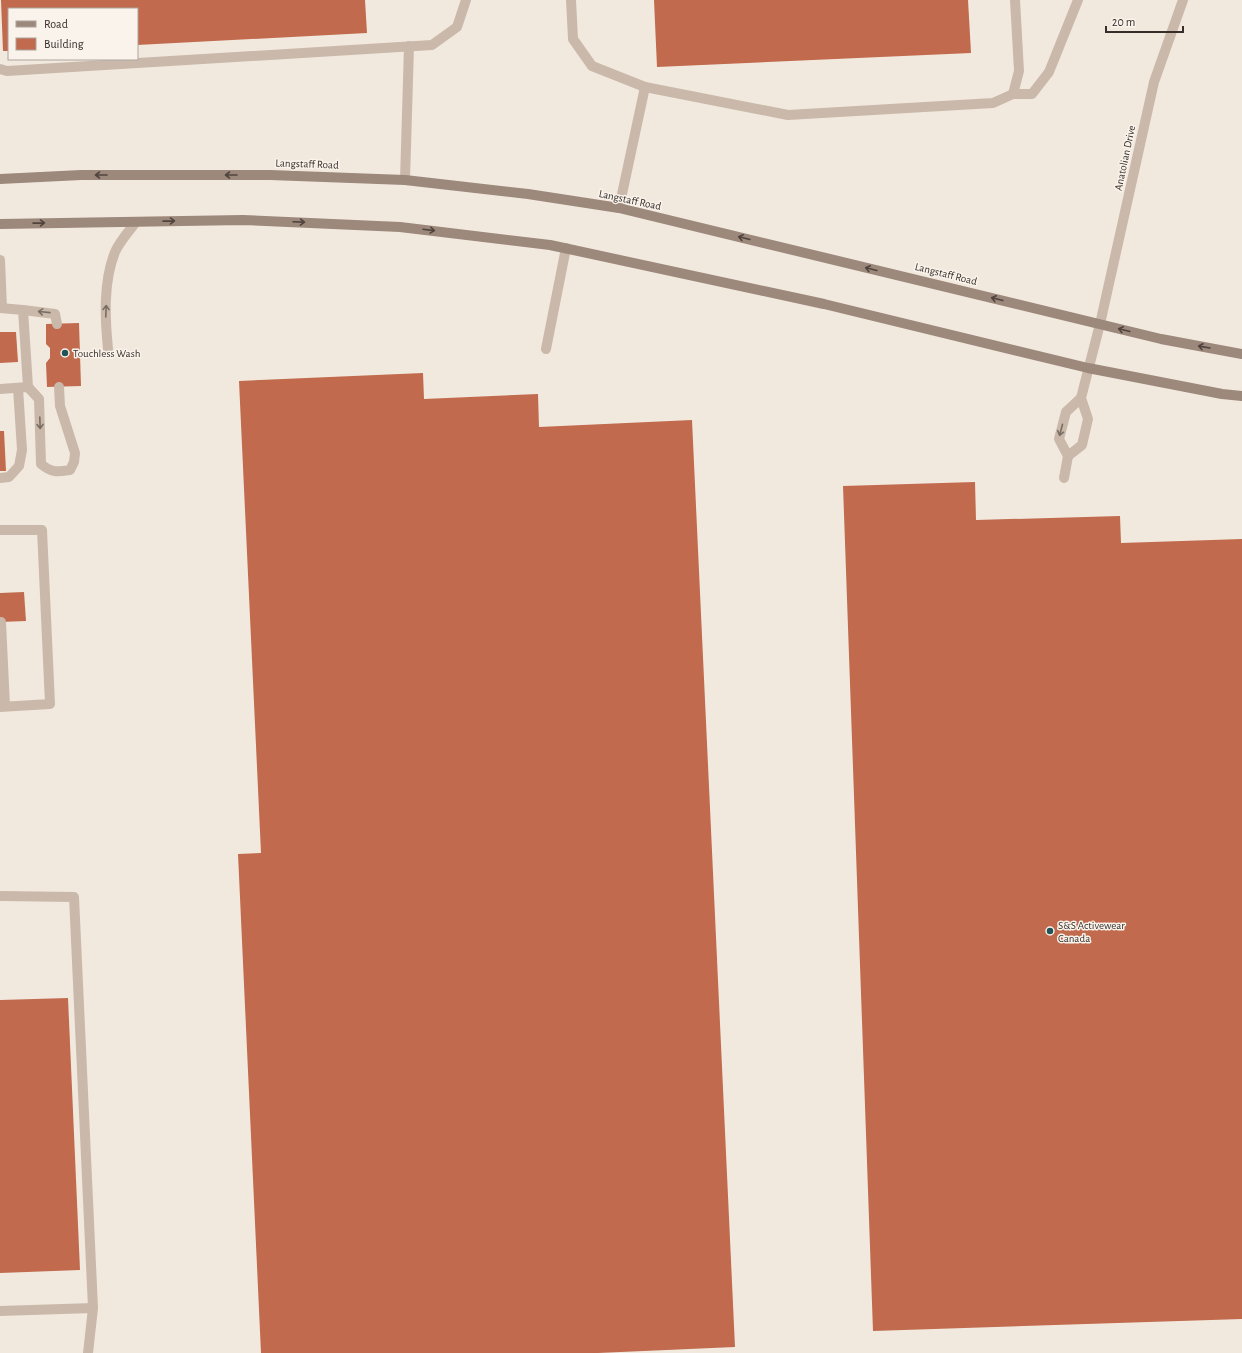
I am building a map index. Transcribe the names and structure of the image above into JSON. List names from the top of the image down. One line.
{"streets":{"main road":["Langstaff Road"],"street":["Anatolian Drive"]},"crossings":[["Anatolian Drive","Langstaff Road"]],"places":["Touchless Wash","S&S Activewear Canada"],"legend":["Road","Building"],"scale_bar":"20 m"}
